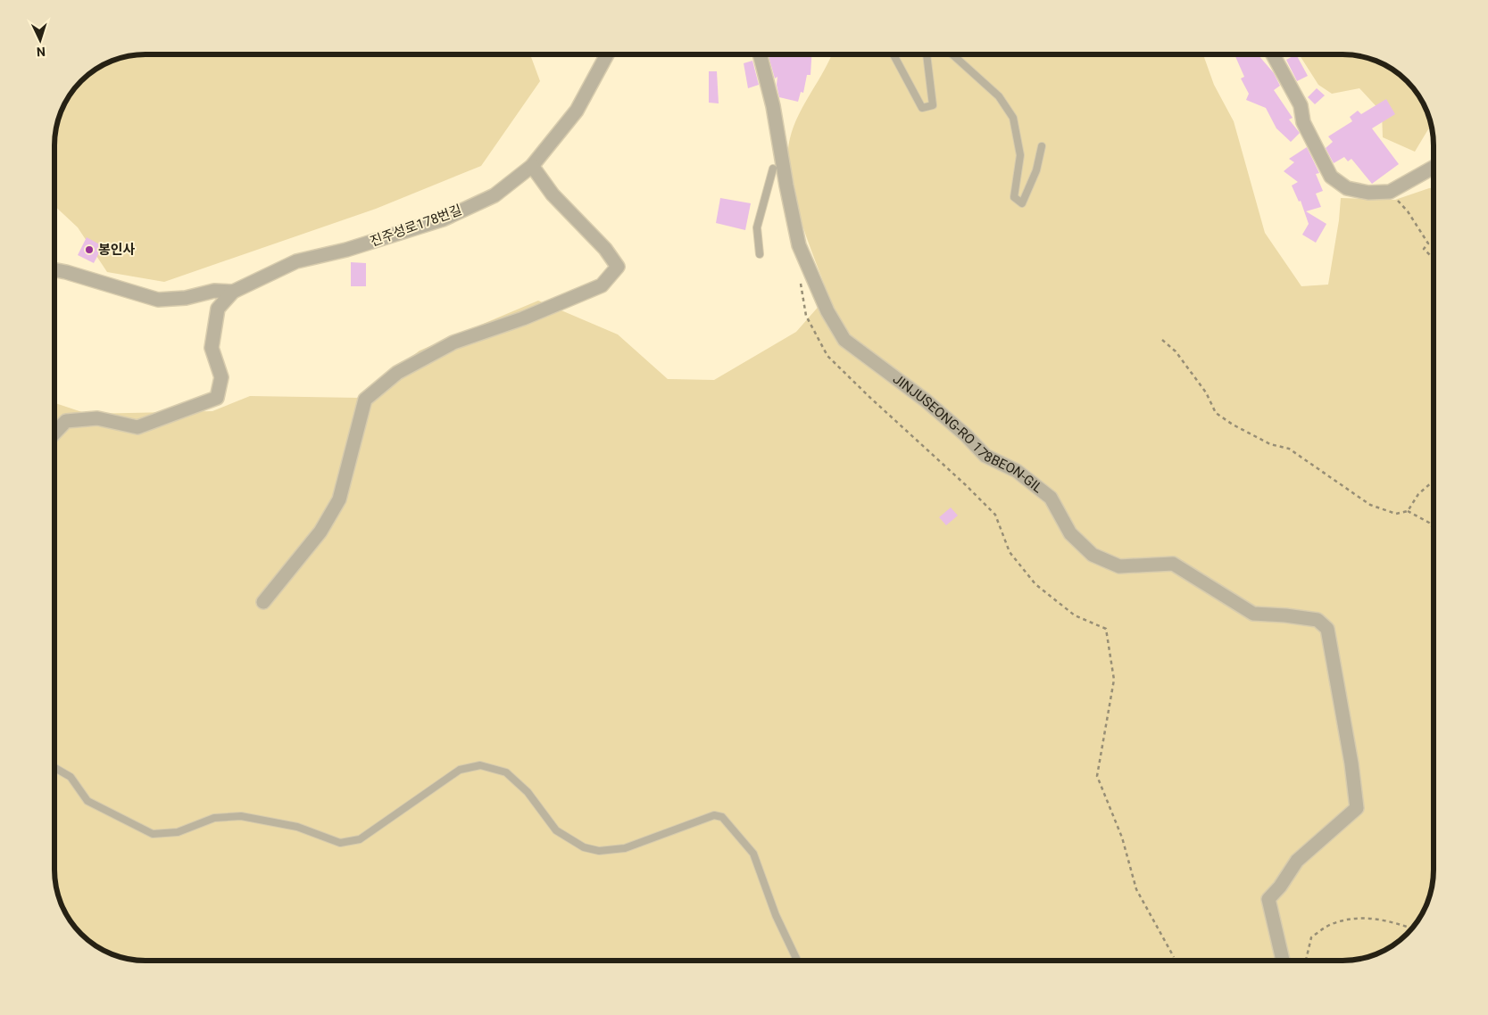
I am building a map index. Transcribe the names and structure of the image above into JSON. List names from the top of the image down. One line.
{"streets":{"street":["진주성로178번길","JINJUSEONG-RO 178BEON-GIL"]},"places":["봉인사"],"north":"bottom"}
